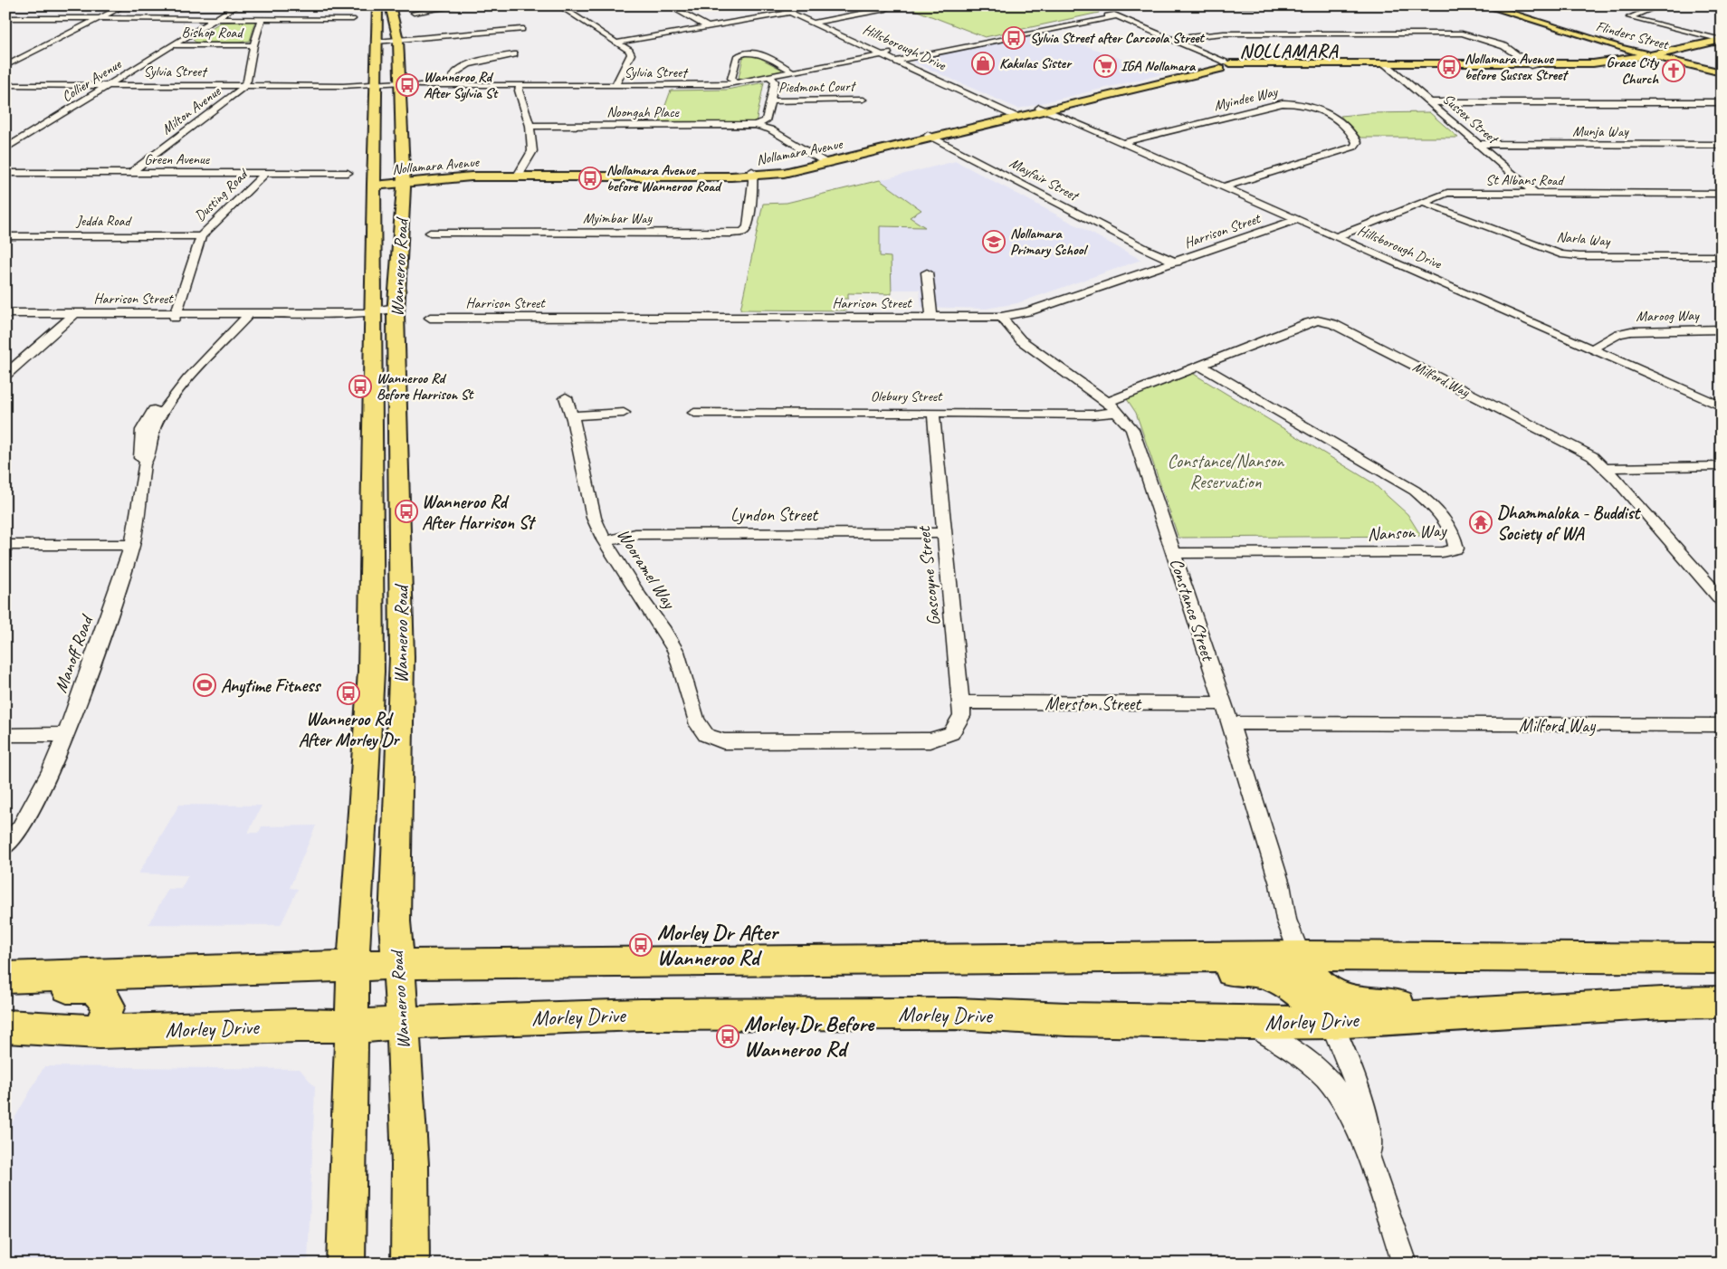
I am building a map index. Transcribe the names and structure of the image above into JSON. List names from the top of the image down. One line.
{"streets":{"highway":["Wanneroo Road","Morley Drive"],"main road":["Flinders Street","Nollamara Avenue"],"street":["Bishop Road","Hillsborough Drive","Sylvia Street","Collier Avenue","Piedmont Court","Myindee Way","Milton Avenue","Noongah Place","Sussex Street","Munja Way","Green Avenue","Mayfair Street","St Albans Road","Dusting Road","Myimbar Way","Jedda Road","Harrison Street","Narla Way","Maroog Way","Milford Way","Olebury Street","Lyndon Street","Nanson Way","Wooramel Way","Gascoyne Street","Constance Street","Manoff Road","Merston Street"]},"crossings":[["Bishop Road","Collier Avenue"],["Bishop Road","Milton Avenue"],["Flinders Street","Nollamara Avenue"],["Hillsborough Drive","Sylvia Street"],["Hillsborough Drive","Myindee Way"],["Hillsborough Drive","Nollamara Avenue"],["Hillsborough Drive","St Albans Road"],["Hillsborough Drive","Harrison Street"],["Hillsborough Drive","Maroog Way"],["Sylvia Street","Collier Avenue"],["Sylvia Street","Milton Avenue"],["Sylvia Street","Wanneroo Road"],["Milton Avenue","Green Avenue"],["Sussex Street","Munja Way"],["Sussex Street","Nollamara Avenue"],["Sussex Street","St Albans Road"],["Nollamara Avenue","Mayfair Street"],["Nollamara Avenue","Myimbar Way"],["Nollamara Avenue","Wanneroo Road"],["Green Avenue","Dusting Road"],["Mayfair Street","Harrison Street"],["St Albans Road","Narla Way"],["Dusting Road","Jedda Road"],["Dusting Road","Harrison Street"],["Harrison Street","Wanneroo Road"],["Harrison Street","Constance Street"],["Harrison Street","Manoff Road"],["Wanneroo Road","Morley Drive"],["Milford Way","Olebury Street"],["Milford Way","Nanson Way"],["Milford Way","Constance Street"],["Olebury Street","Gascoyne Street"],["Olebury Street","Constance Street"],["Lyndon Street","Wooramel Way"],["Lyndon Street","Gascoyne Street"],["Nanson Way","Constance Street"],["Wooramel Way","Gascoyne Street"],["Gascoyne Street","Merston Street"],["Constance Street","Merston Street"]],"districts":["NOLLAMARA"],"parks":["Constance/Nanson Reservation"],"places":{"bus stop":["Sylvia Street after Carcoola Street","Nollamara Avenue before Sussex Street","Wanneroo Rd After Sylvia St","Nollamara Avenue before Wanneroo Road","Wanneroo Rd Before Harrison St","Wanneroo Rd After Harrison St","Wanneroo Rd After Morley Dr","Morley Dr After Wanneroo Rd","Morley Dr Before Wanneroo Rd"],"shop":["Kakulas Sister"],"supermarket":["IGA Nollamara"],"church":["Grace City Church"],"school or university":["Nollamara Primary School"],"temple":["Dhammaloka - Buddist Society of WA"],"sports":["Anytime Fitness"]}}
